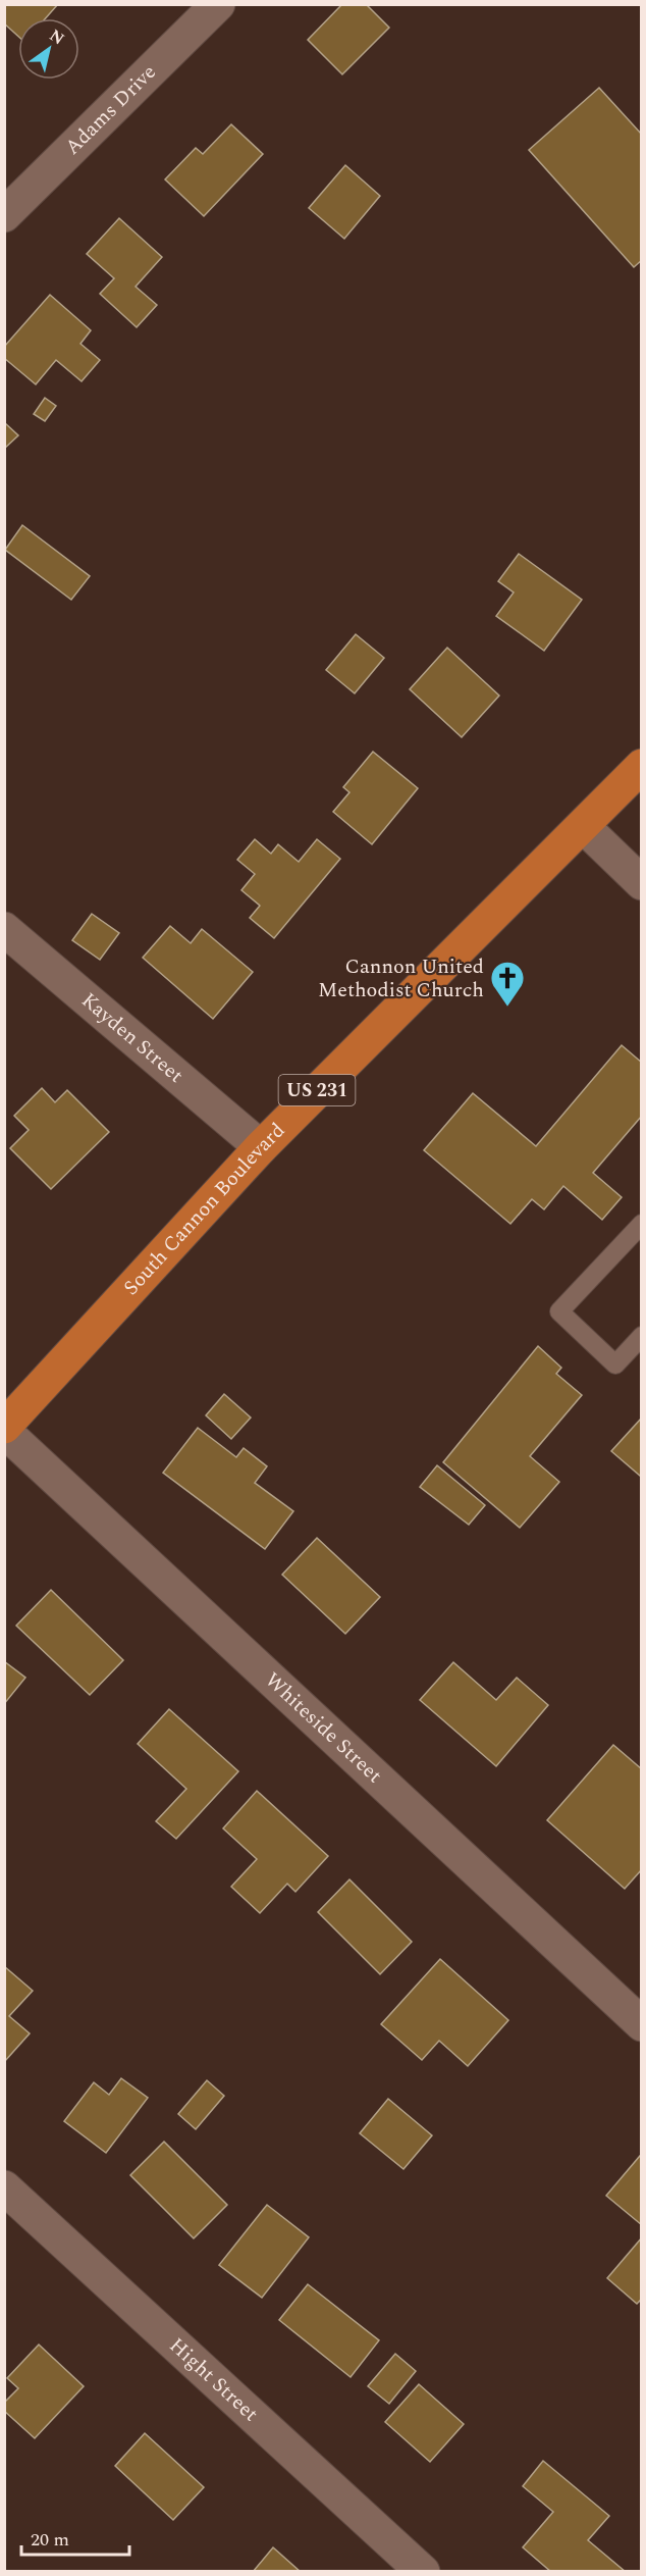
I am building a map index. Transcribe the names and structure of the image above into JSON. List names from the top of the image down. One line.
{"streets":{"highway":["US 231","South Cannon Boulevard"],"street":["Adams Drive","Kayden Street","Whiteside Street","Hight Street"]},"crossings":[["Kayden Street","South Cannon Boulevard"],["South Cannon Boulevard","Whiteside Street"]],"places":{"church":["Cannon United Methodist Church"]},"scale_bar":"20 m","north":"top right"}
